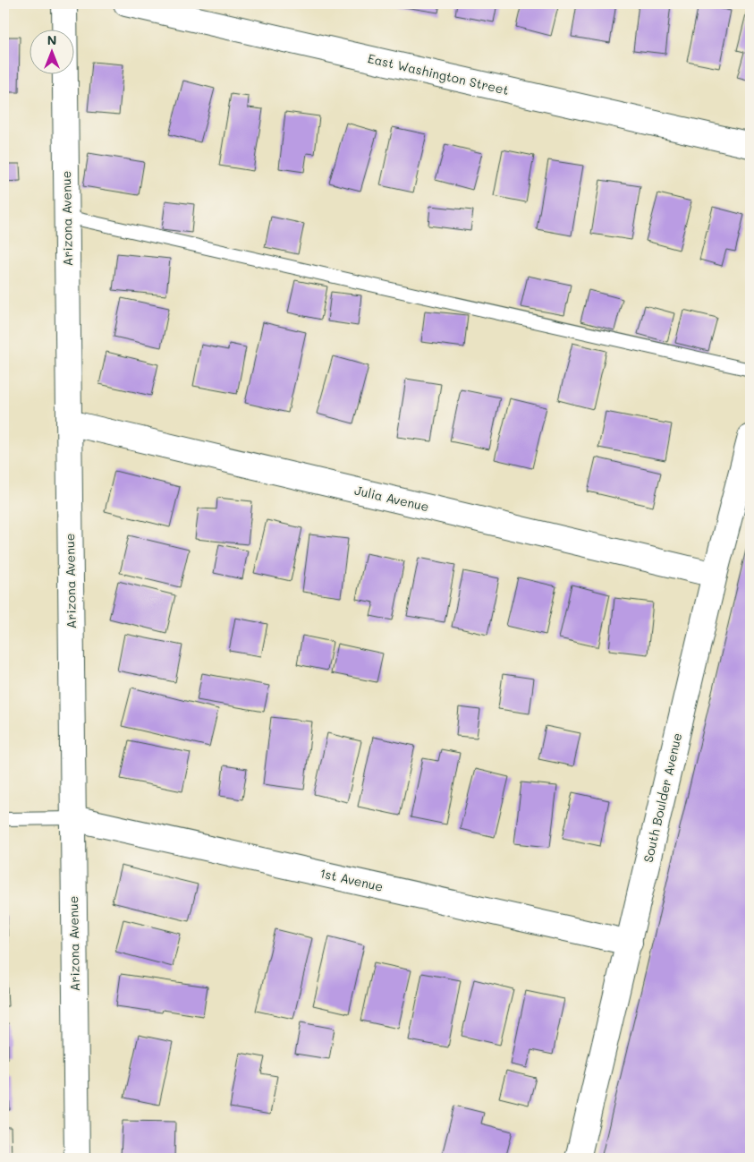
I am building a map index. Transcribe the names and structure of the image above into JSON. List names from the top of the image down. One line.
{"streets":{"street":["East Washington Street","Arizona Avenue","Julia Avenue","South Boulder Avenue","1st Avenue"]},"crossings":[["Arizona Avenue","Julia Avenue"],["Arizona Avenue","1st Avenue"],["Julia Avenue","South Boulder Avenue"],["South Boulder Avenue","1st Avenue"]],"north":"top"}
